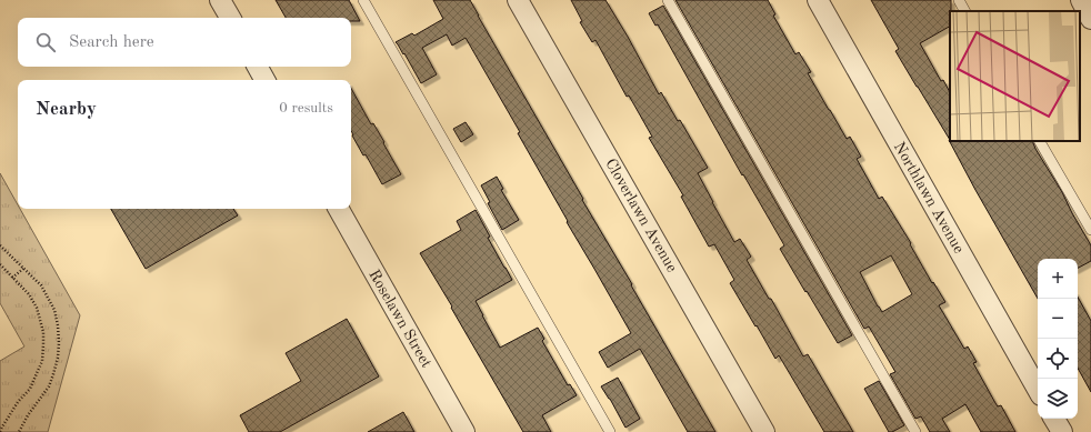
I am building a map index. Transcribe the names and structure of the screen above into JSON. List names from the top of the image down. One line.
{"streets":{"street":["Northlawn Avenue","Cloverlawn Avenue","Roselawn Street"]},"page":{"search":"Search here","heading":["Nearby","0 results"],"map_buttons":["+","−"]}}
